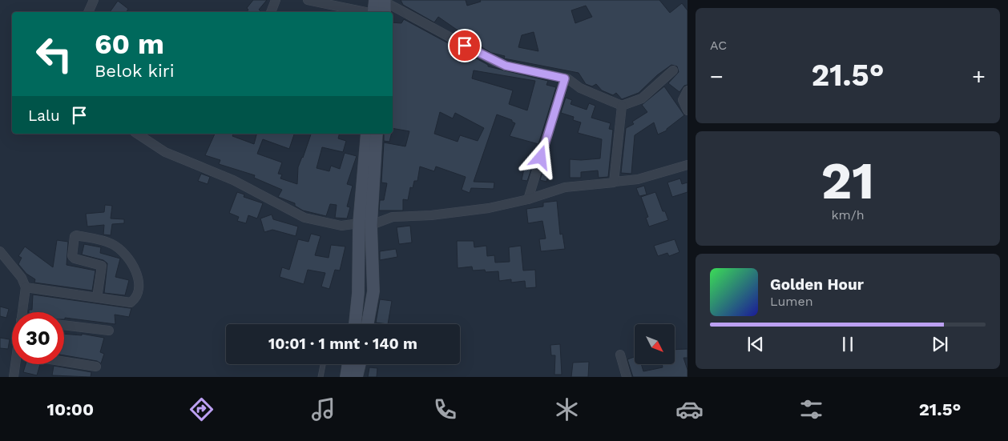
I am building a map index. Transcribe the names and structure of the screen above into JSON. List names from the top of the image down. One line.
{"north":"bottom right","page":{"tile":["AC",["21","km/h"]],"turn":["60 m","Belok kiri"],"heat":["−","21.5°","+"],"then":"Lalu","song":["Golden Hour","Lumen"],"limit":"30","trip":"10:01 · 1 mnt · 140 m","tabs":["10:00","21.5°"]}}
